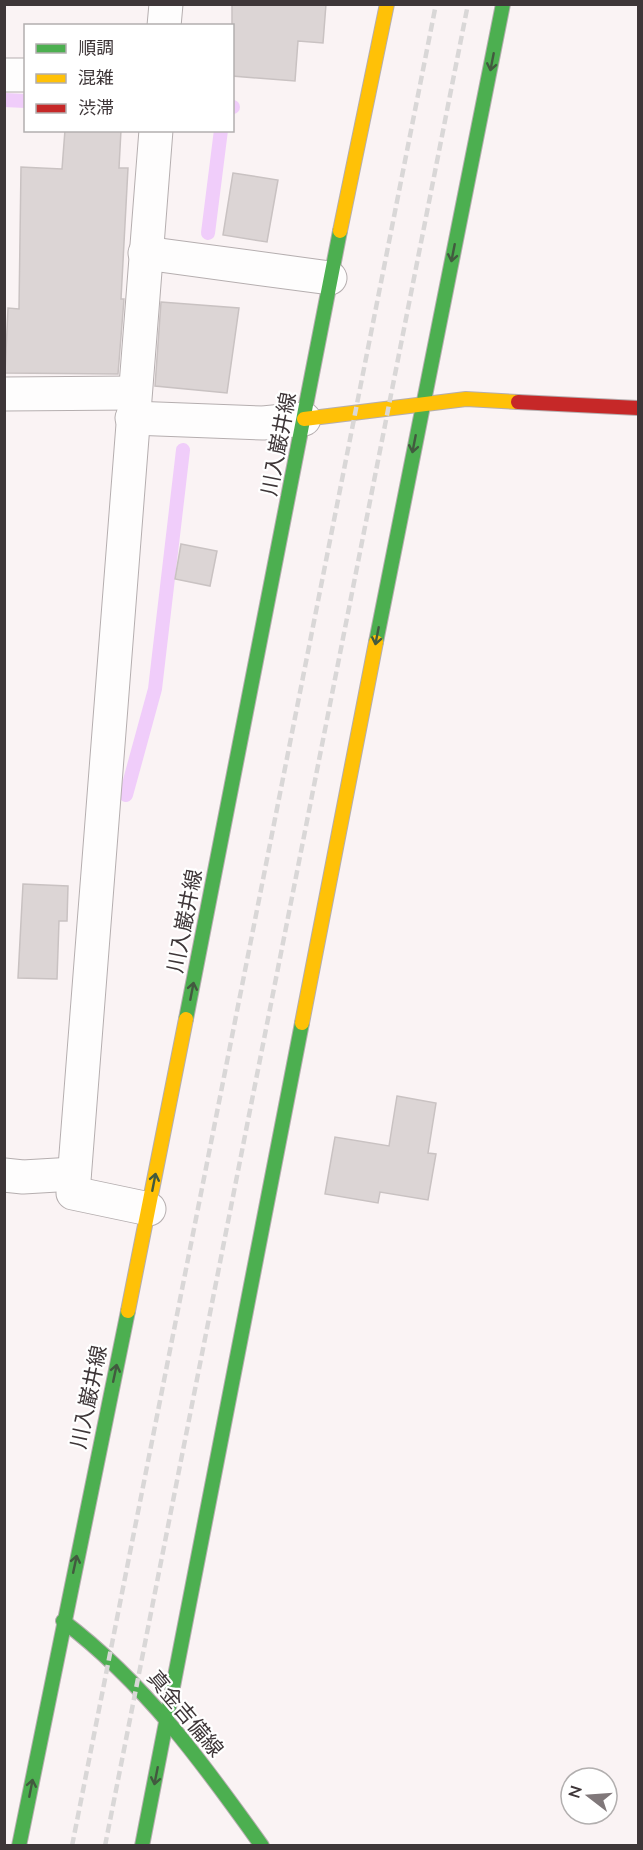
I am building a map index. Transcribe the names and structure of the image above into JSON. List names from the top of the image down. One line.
{"streets":{"main road":["川入巌井線","真金吉備線"]},"crossings":[["川入巌井線","真金吉備線"]],"legend":["順調","混雑","渋滞"],"north":"left"}
